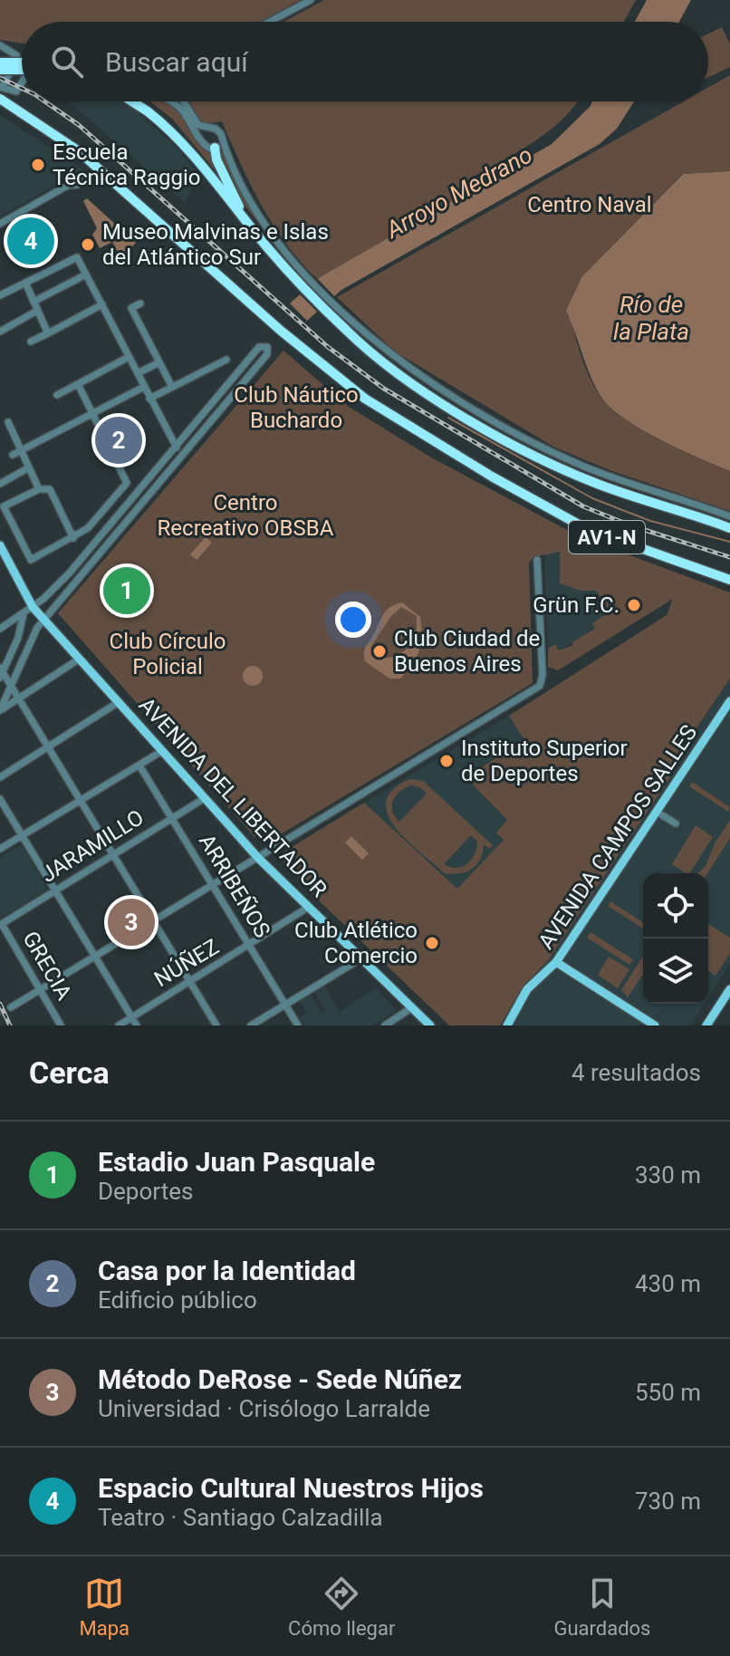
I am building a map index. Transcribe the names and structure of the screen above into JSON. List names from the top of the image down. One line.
{"streets":{"highway":["AV1-N"],"main road":["AVENIDA DEL LIBERTADOR","AVENIDA CAMPOS SALLES"],"street":["JARAMILLO","ARRIBEÑOS","NÚÑEZ","GRECIA"]},"crossings":[["AVENIDA DEL LIBERTADOR","JARAMILLO"],["AVENIDA DEL LIBERTADOR","NÚÑEZ"],["JARAMILLO","ARRIBEÑOS"],["JARAMILLO","GRECIA"],["ARRIBEÑOS","NÚÑEZ"]],"water":["Arroyo Medrano","Río de la Plata"],"parks":["Centro Naval","Club Náutico Buchardo","Centro Recreativo OBSBA","Club Círculo Policial"],"places":["Escuela Técnica Raggio","Museo Malvinas e Islas del Atlántico Sur","Grün F.C.","Club Ciudad de Buenos Aires","Instituto Superior de Deportes","Club Atlético Comercio"],"page":{"search":"Buscar aquí","pins":["4","2","1","3"],"heading":["Cerca","4 resultados"],"list":[{"mark":"1","name":"Estadio Juan Pasquale","note":"Deportes","value":"330 m"},{"mark":"2","name":"Casa por la Identidad","note":"Edificio público","value":"430 m"},{"mark":"3","name":"Método DeRose - Sede Núñez","note":"Universidad · Crisólogo Larralde","value":"550 m"},{"mark":"4","name":"Espacio Cultural Nuestros Hijos","note":"Teatro · Santiago Calzadilla","value":"730 m"}],"nav":["Mapa","Cómo llegar","Guardados"]}}
